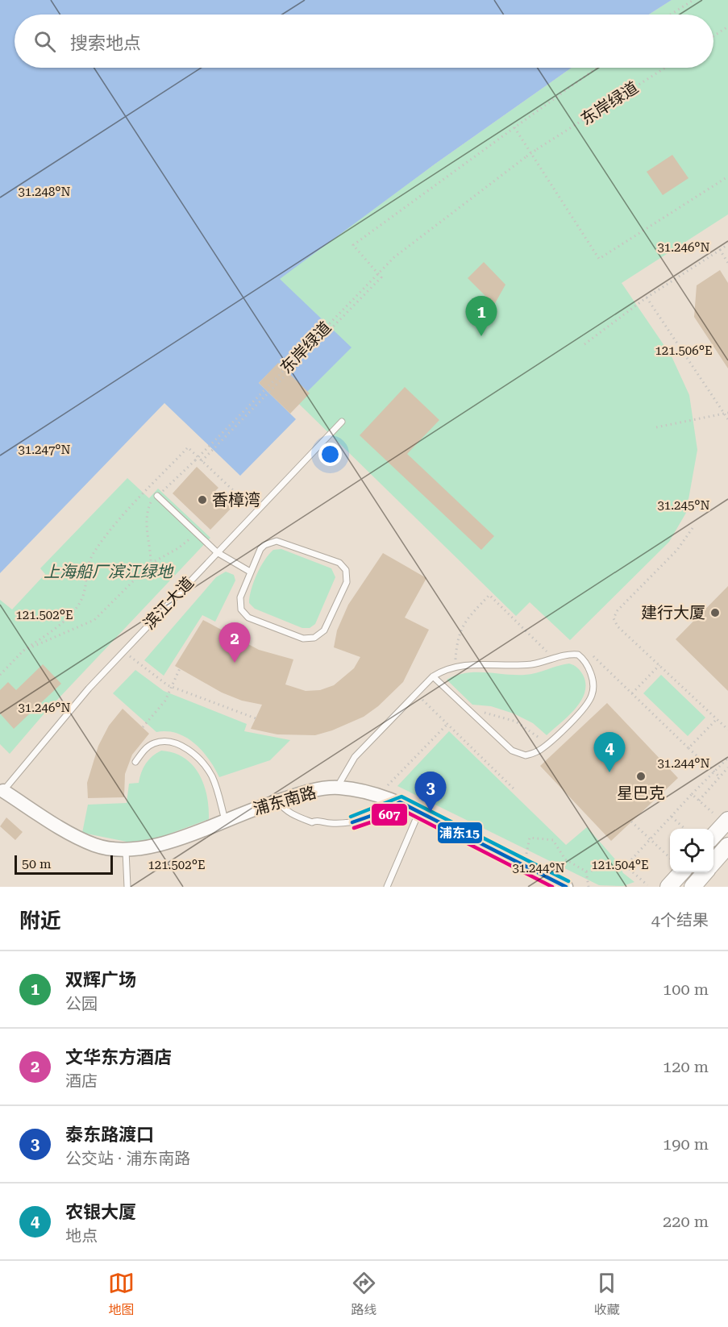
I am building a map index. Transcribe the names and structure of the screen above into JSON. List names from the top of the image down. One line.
{"streets":{"street":["浦东南路"],"lane":["滨江大道"],"path":["东岸绿道"]},"crossings":[["滨江大道","浦东南路"]],"parks":["上海船厂滨江绿地"],"places":["香樟湾","建行大厦","星巴克"],"lines":["transit line 浦东15","transit line 607"],"scale_bar":"50 m","page":{"search":"搜索地点","pins":["1","2","4","3"],"scale":"50 m","heading":["附近","4个结果"],"list":[{"mark":"1","name":"双辉广场","note":"公园","value":"100 m"},{"mark":"2","name":"文华东方酒店","note":"酒店","value":"120 m"},{"mark":"3","name":"泰东路渡口","note":"公交站 · 浦东南路","value":"190 m"},{"mark":"4","name":"农银大厦","note":"地点","value":"220 m"}],"nav":["地图","路线","收藏"]},"coordinates":["31.248°N","31.246°N","121.506°E","31.247°N","31.245°N","121.502°E","31.244°N","121.504°E"]}
